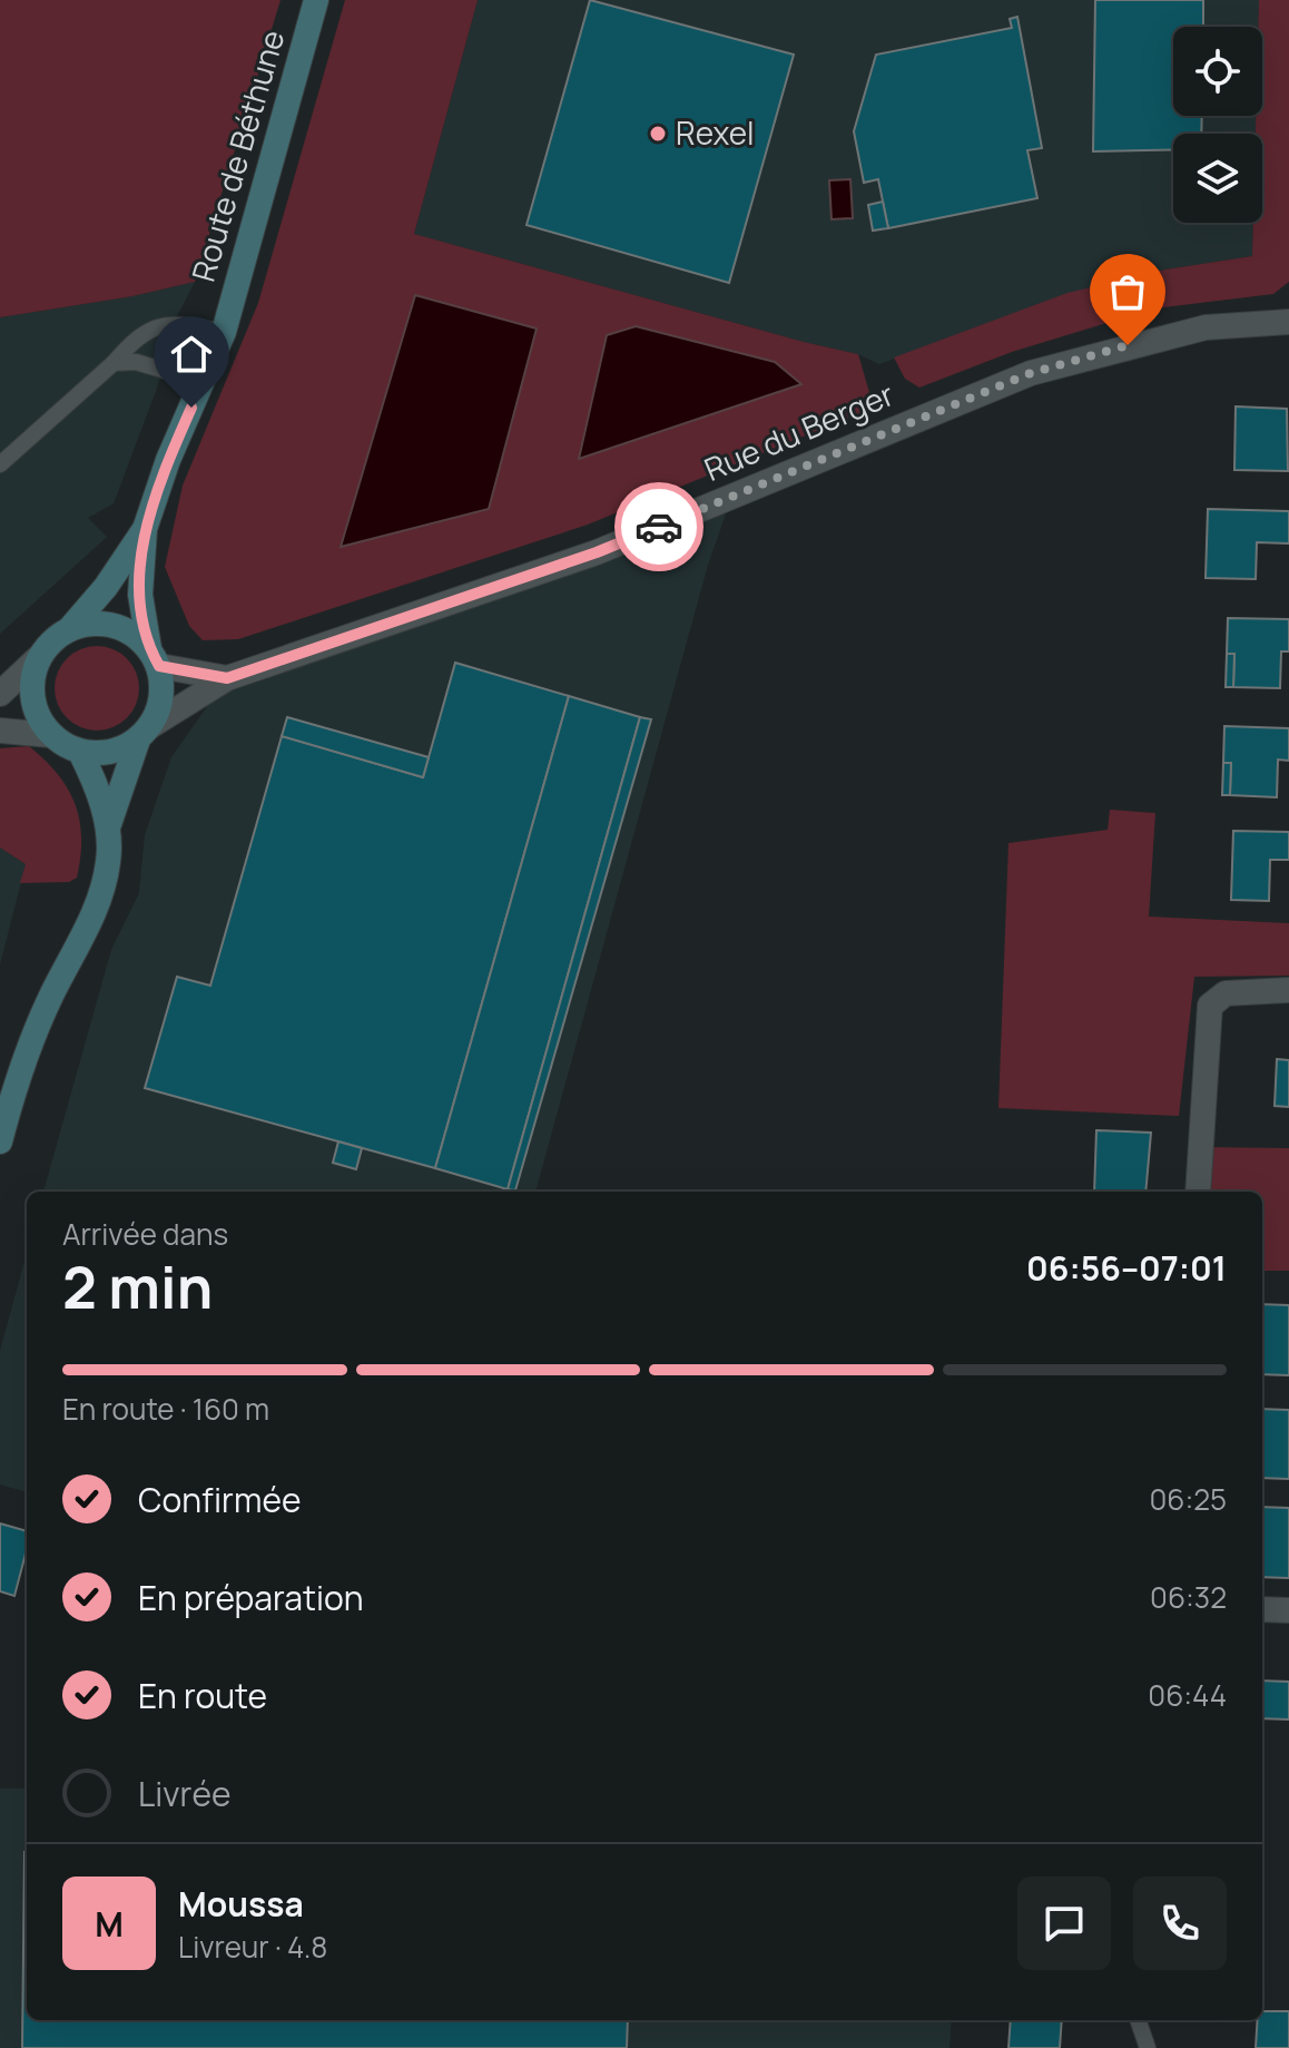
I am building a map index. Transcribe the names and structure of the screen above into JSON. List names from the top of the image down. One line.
{"streets":{"main road":["Route de Béthune"],"street":["Rue du Berger"]},"places":["Rexel"],"page":{"heading":["2 min","Arrivée dans","06:56–07:01"],"panel":["Moussa","Livreur · 4.8"],"bar":"En route · 160 m","list":[["Confirmée","06:25"],["En préparation","06:32"],["En route","06:44"],"Livrée"],"round":"M"}}
